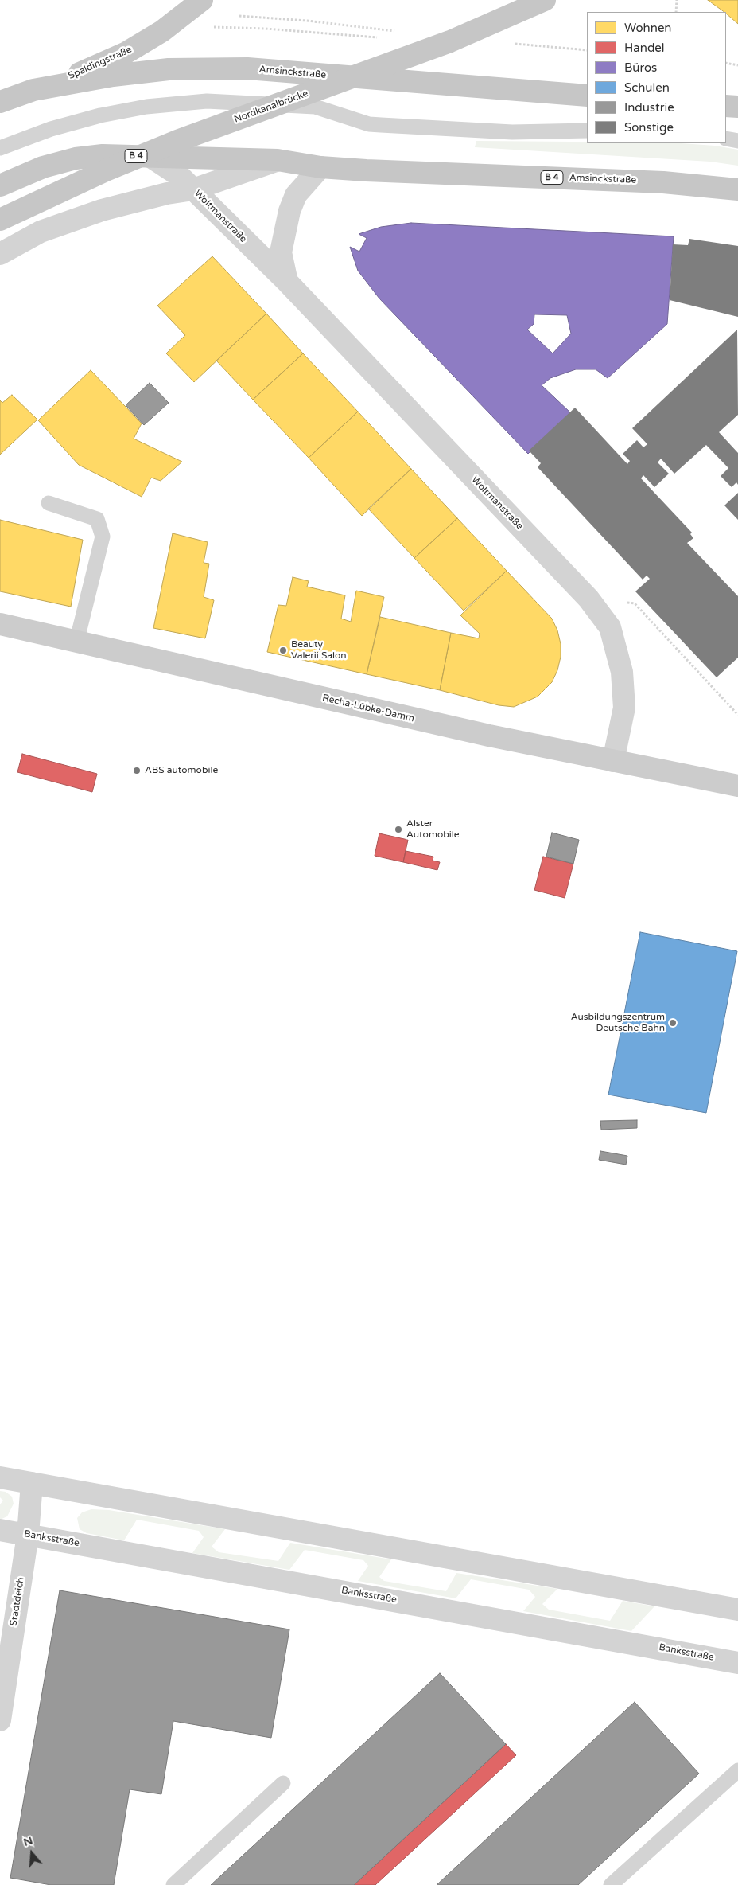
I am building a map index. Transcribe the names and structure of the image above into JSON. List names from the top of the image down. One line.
{"streets":{"main road":["Spaldingstraße","Amsinckstraße","Nordkanalbrücke","B 4","Recha-Lübke-Damm"],"street":["Woltmanstraße","Banksstraße","Stadtdeich"]},"crossings":[["Spaldingstraße","Amsinckstraße"],["Amsinckstraße","Woltmanstraße"],["Woltmanstraße","Recha-Lübke-Damm"],["Banksstraße","Stadtdeich"]],"places":["Beauty Valerii Salon","ABS automobile","Alster Automobile","Ausbildungszentrum Deutsche Bahn"],"legend":["Wohnen","Handel","Büros","Schulen","Industrie","Sonstige"],"north":"top"}
